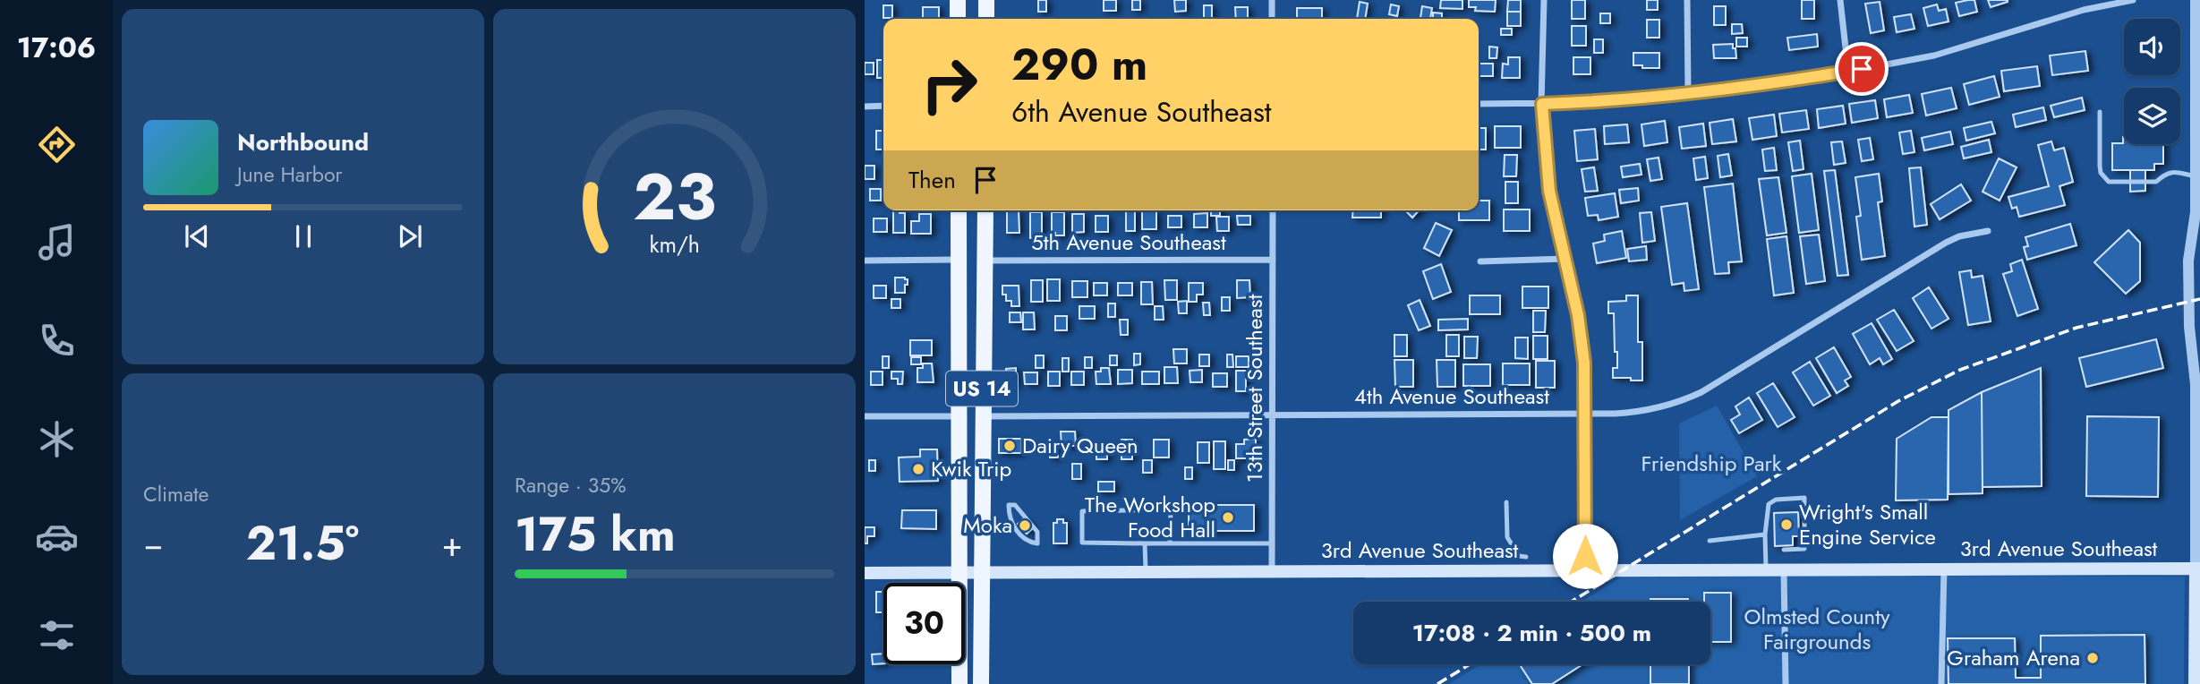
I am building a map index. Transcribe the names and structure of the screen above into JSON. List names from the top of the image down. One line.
{"streets":{"main road":["US 14","3rd Avenue Southeast"],"street":["5th Avenue Southeast","13th Street Southeast","4th Avenue Southeast"]},"crossings":[["5th Avenue Southeast","US 14"],["5th Avenue Southeast","13th Street Southeast"],["US 14","4th Avenue Southeast"],["US 14","3rd Avenue Southeast"],["13th Street Southeast","4th Avenue Southeast"],["13th Street Southeast","3rd Avenue Southeast"]],"parks":["Friendship Park","Olmsted County Fairgrounds"],"places":["Dairy Queen","Kwik Trip","The Workshop Food Hall","Wright's Small Engine Service","Moka","Graham Arena"],"page":{"tabs":"17:06","turn":["290 m","6th Avenue Southeast"],"song":["Northbound","June Harbor"],"then":"Then","tile":["Climate",["Range · 35%","175 km"]],"heat":["−","21.5°","+"],"limit":"30","trip":"17:08 · 2 min · 500 m","gauge":["23","km/h"]}}
